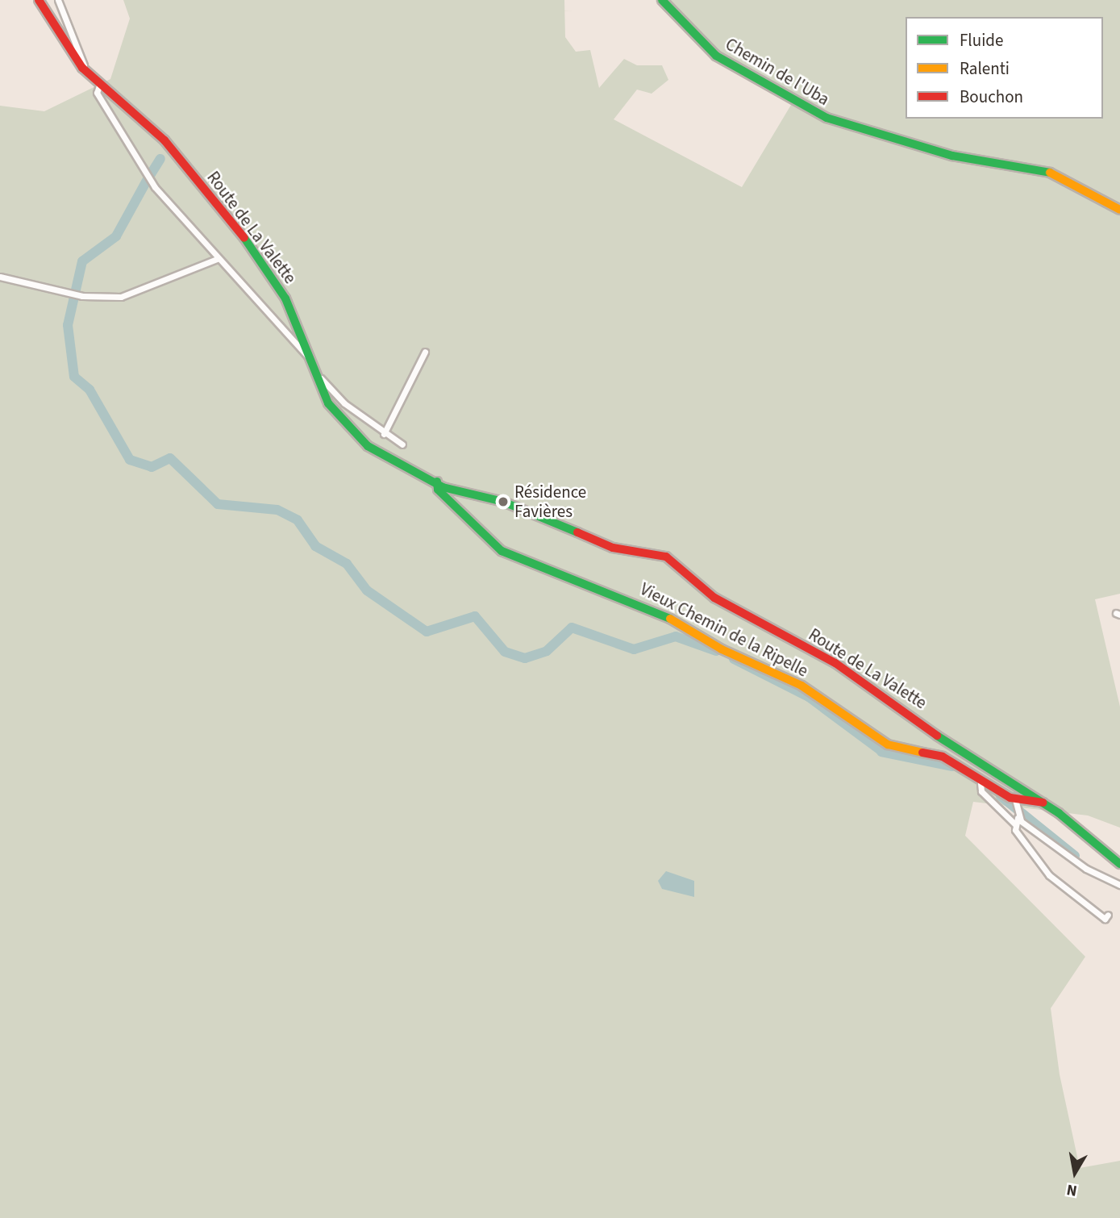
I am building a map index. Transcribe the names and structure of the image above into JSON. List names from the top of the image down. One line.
{"streets":{"main road":["Chemin de l'Uba","Route de La Valette","Vieux Chemin de la Ripelle"]},"crossings":[["Route de La Valette","Vieux Chemin de la Ripelle"]],"places":["Résidence Favières"],"legend":["Fluide","Ralenti","Bouchon"],"north":"bottom"}
